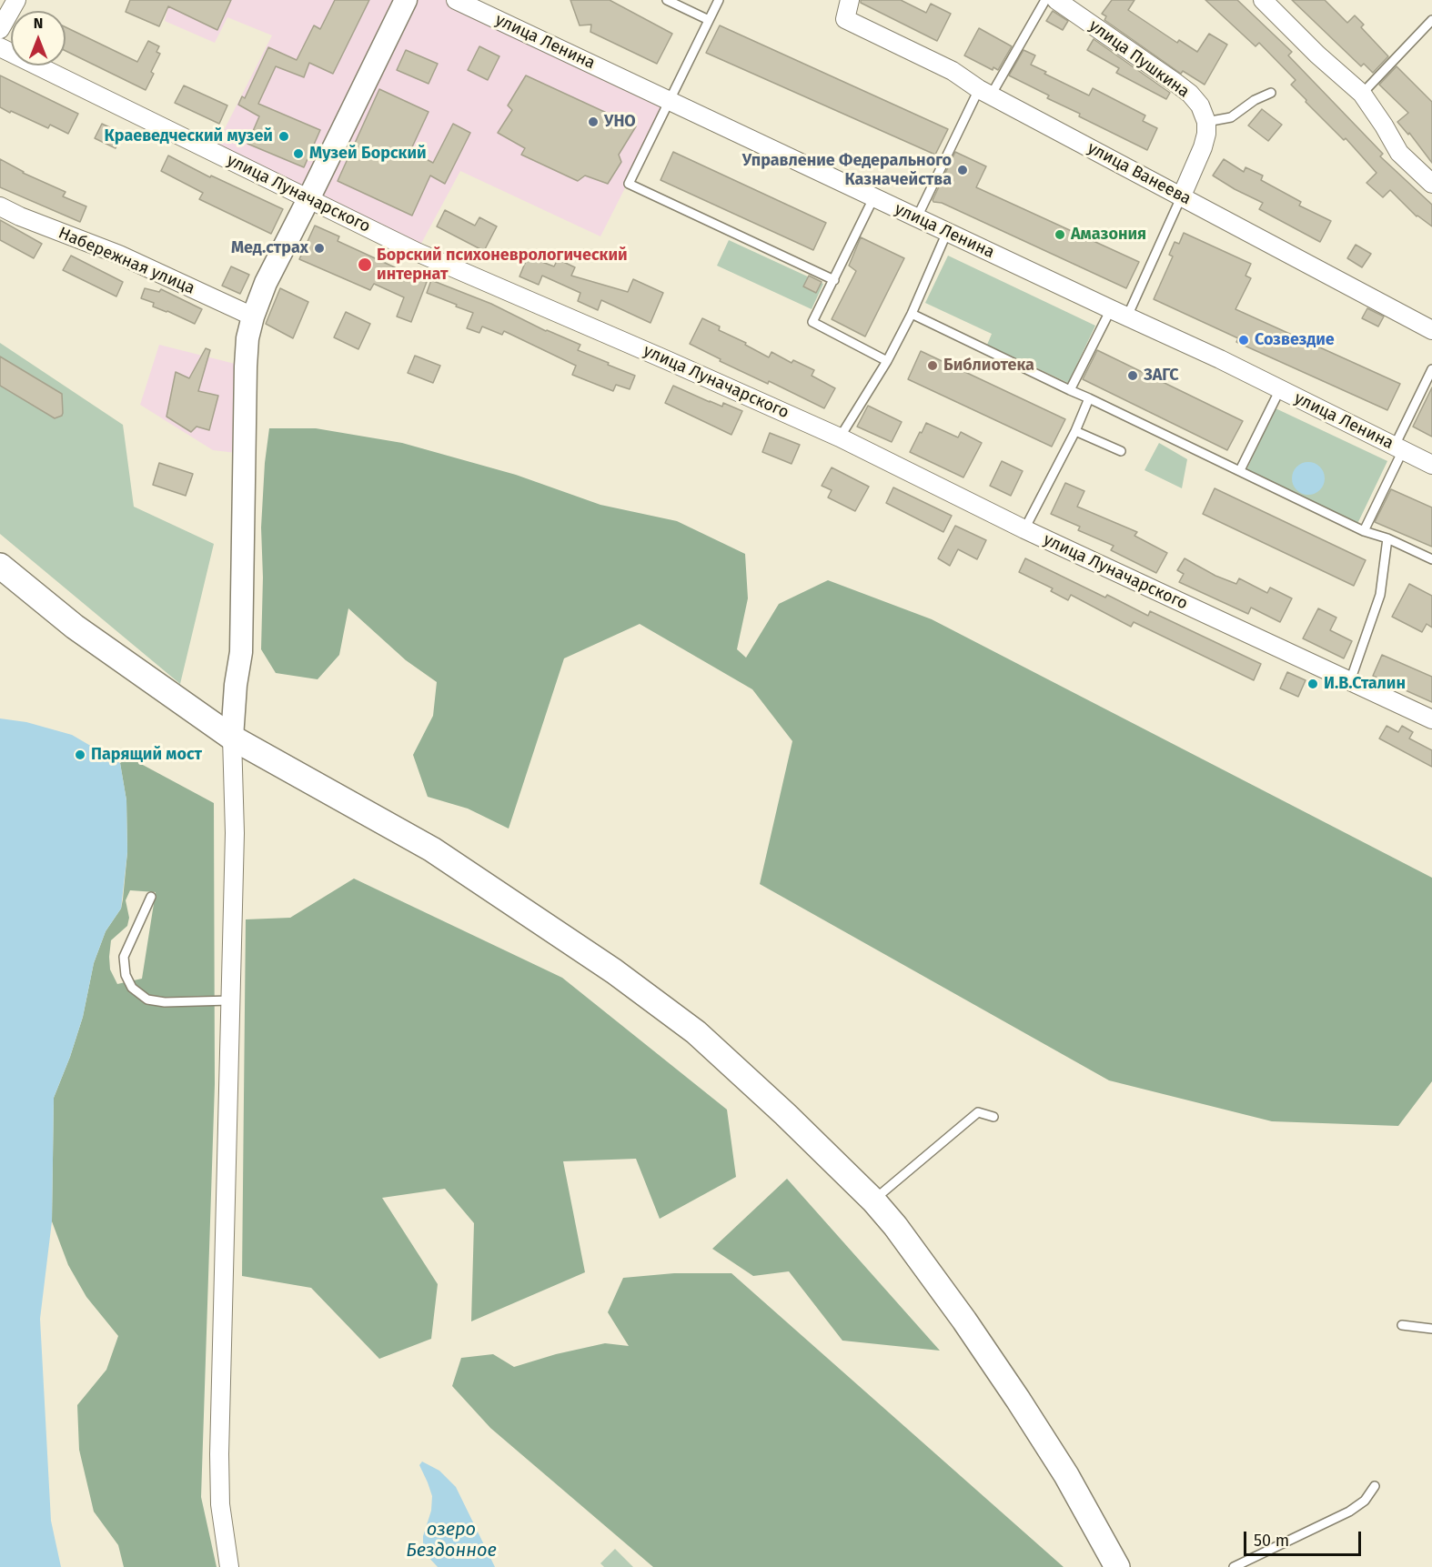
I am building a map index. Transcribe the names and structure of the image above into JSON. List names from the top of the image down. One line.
{"streets":{"street":["улица Ленина","улица Пушкина","улица Ванеева","улица Луначарского","Набережная улица"]},"water":["озеро Бездонное"],"places":["УНО","Краеведческий музей","Музей Борский","Управление Федерального Казначейства","Амазония","Мед.страх","Борский психоневрологический интернат","Созвездие","Библиотека","ЗАГС","И.В.Сталин","Парящий мост"],"scale_bar":"50 m","north":"top"}
